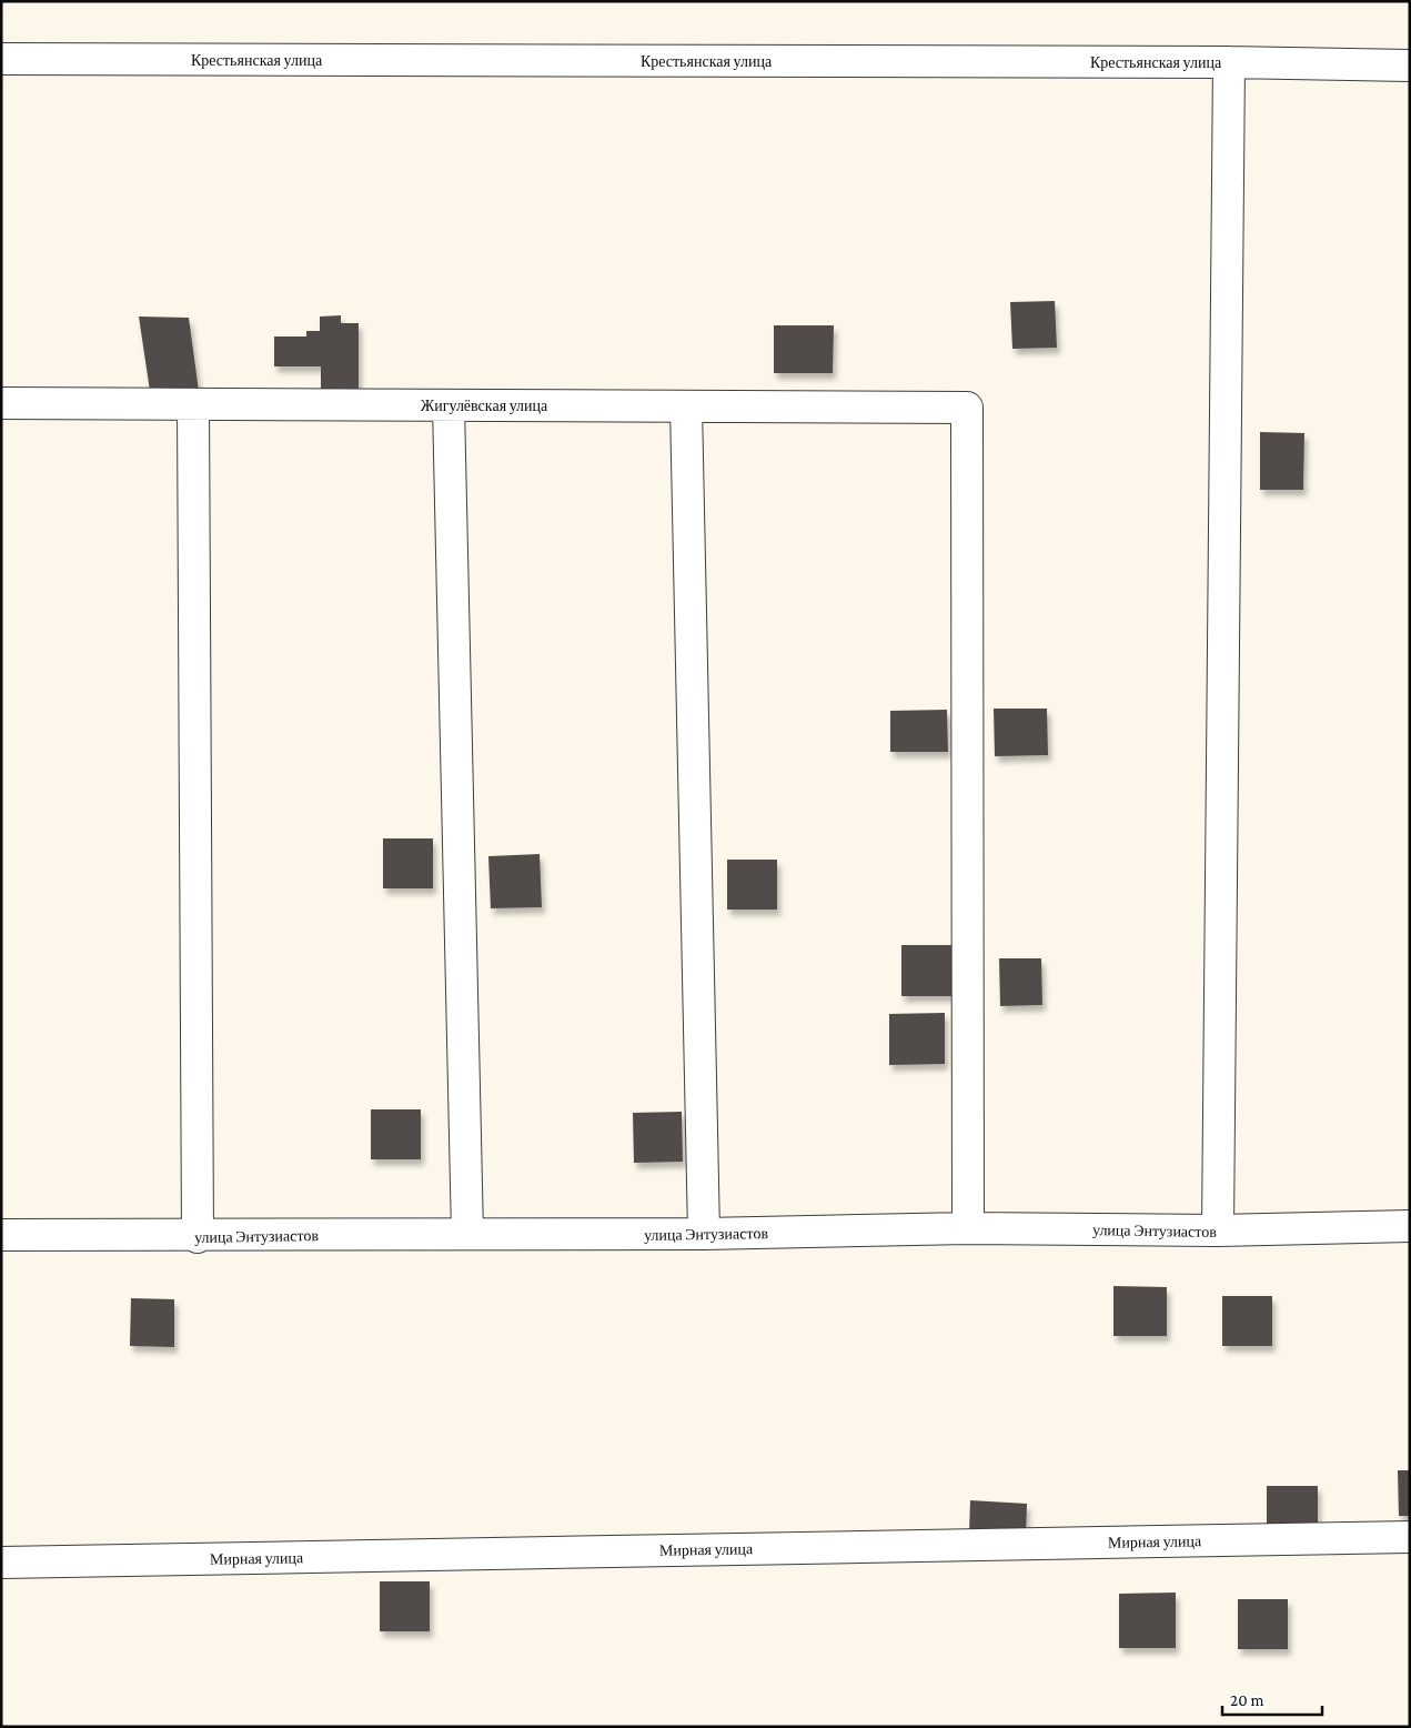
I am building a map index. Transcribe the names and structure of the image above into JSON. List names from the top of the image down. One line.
{"streets":{"street":["Крестьянская улица","Жигулёвская улица","улица Энтузиастов","Мирная улица"]},"crossings":[["Жигулёвская улица","улица Энтузиастов"]],"scale_bar":"20 m"}
